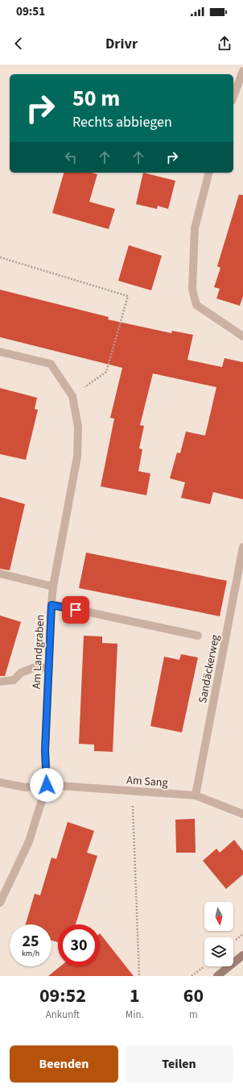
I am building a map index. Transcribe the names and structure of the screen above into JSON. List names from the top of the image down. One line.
{"streets":{"street":["Am Landgraben","Sandäckerweg","Am Sang"]},"crossings":[["Am Landgraben","Am Sang"],["Sandäckerweg","Am Sang"]],"north":"bottom","page":{"status":"09:51","header":"Drivr","turn":["50 m","Rechts abbiegen"],"speed":"25 km/h","limit":"30","eta":["09:52","Ankunft","1","Min.","60","m"],"buttons":["Beenden","Teilen"]}}
